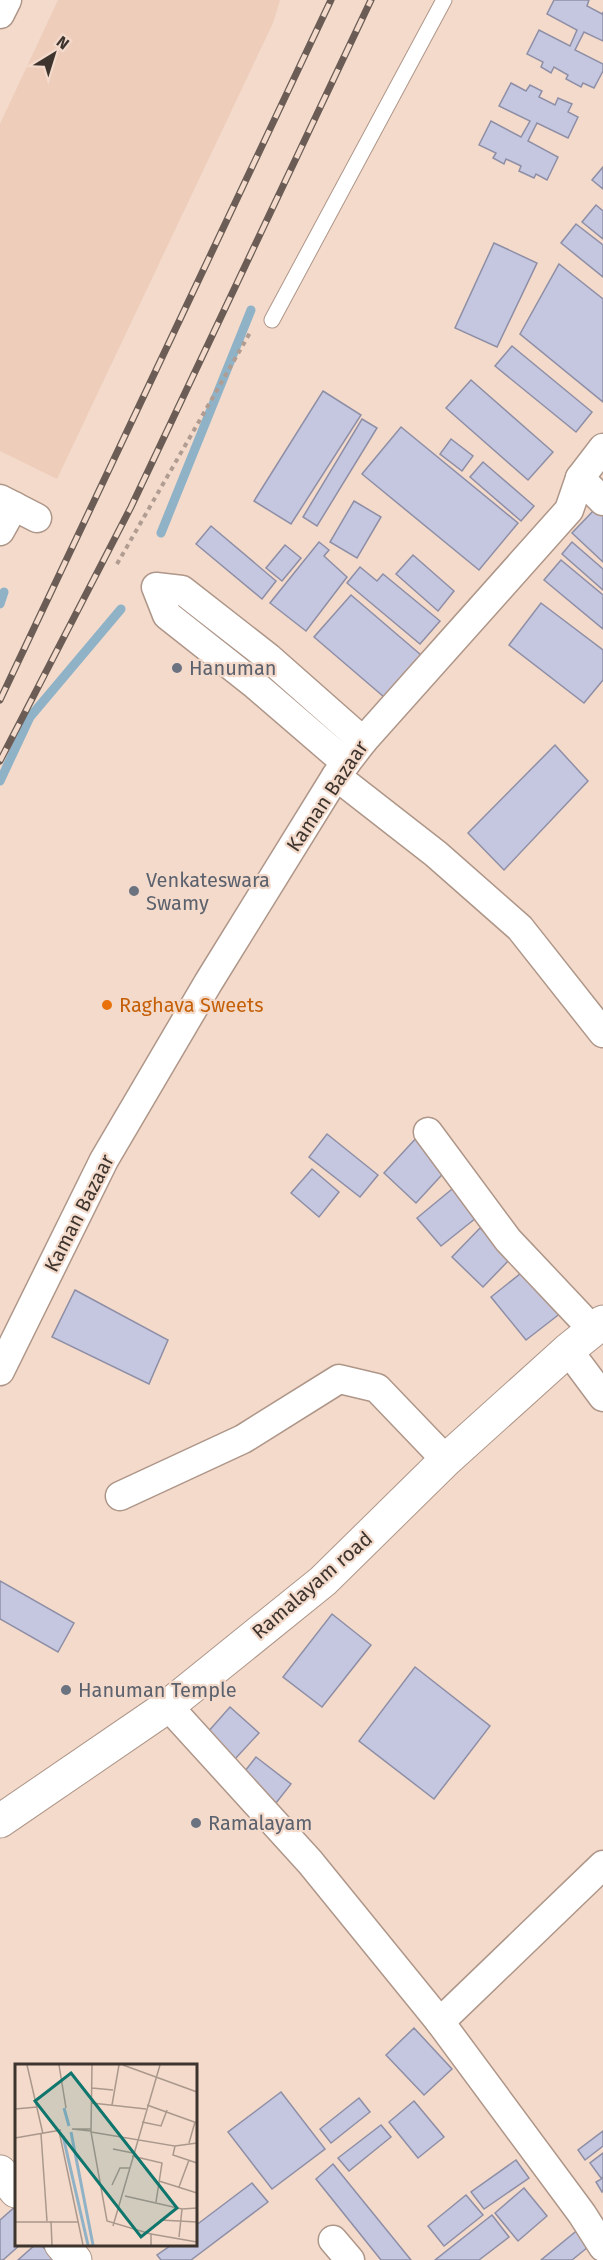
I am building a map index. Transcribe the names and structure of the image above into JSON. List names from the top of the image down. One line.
{"streets":{"street":["Kaman Bazaar","Ramalayam road"]},"places":["Hanuman","Venkateswara Swamy","Raghava Sweets","Hanuman Temple","Ramalayam"],"north":"top right"}
